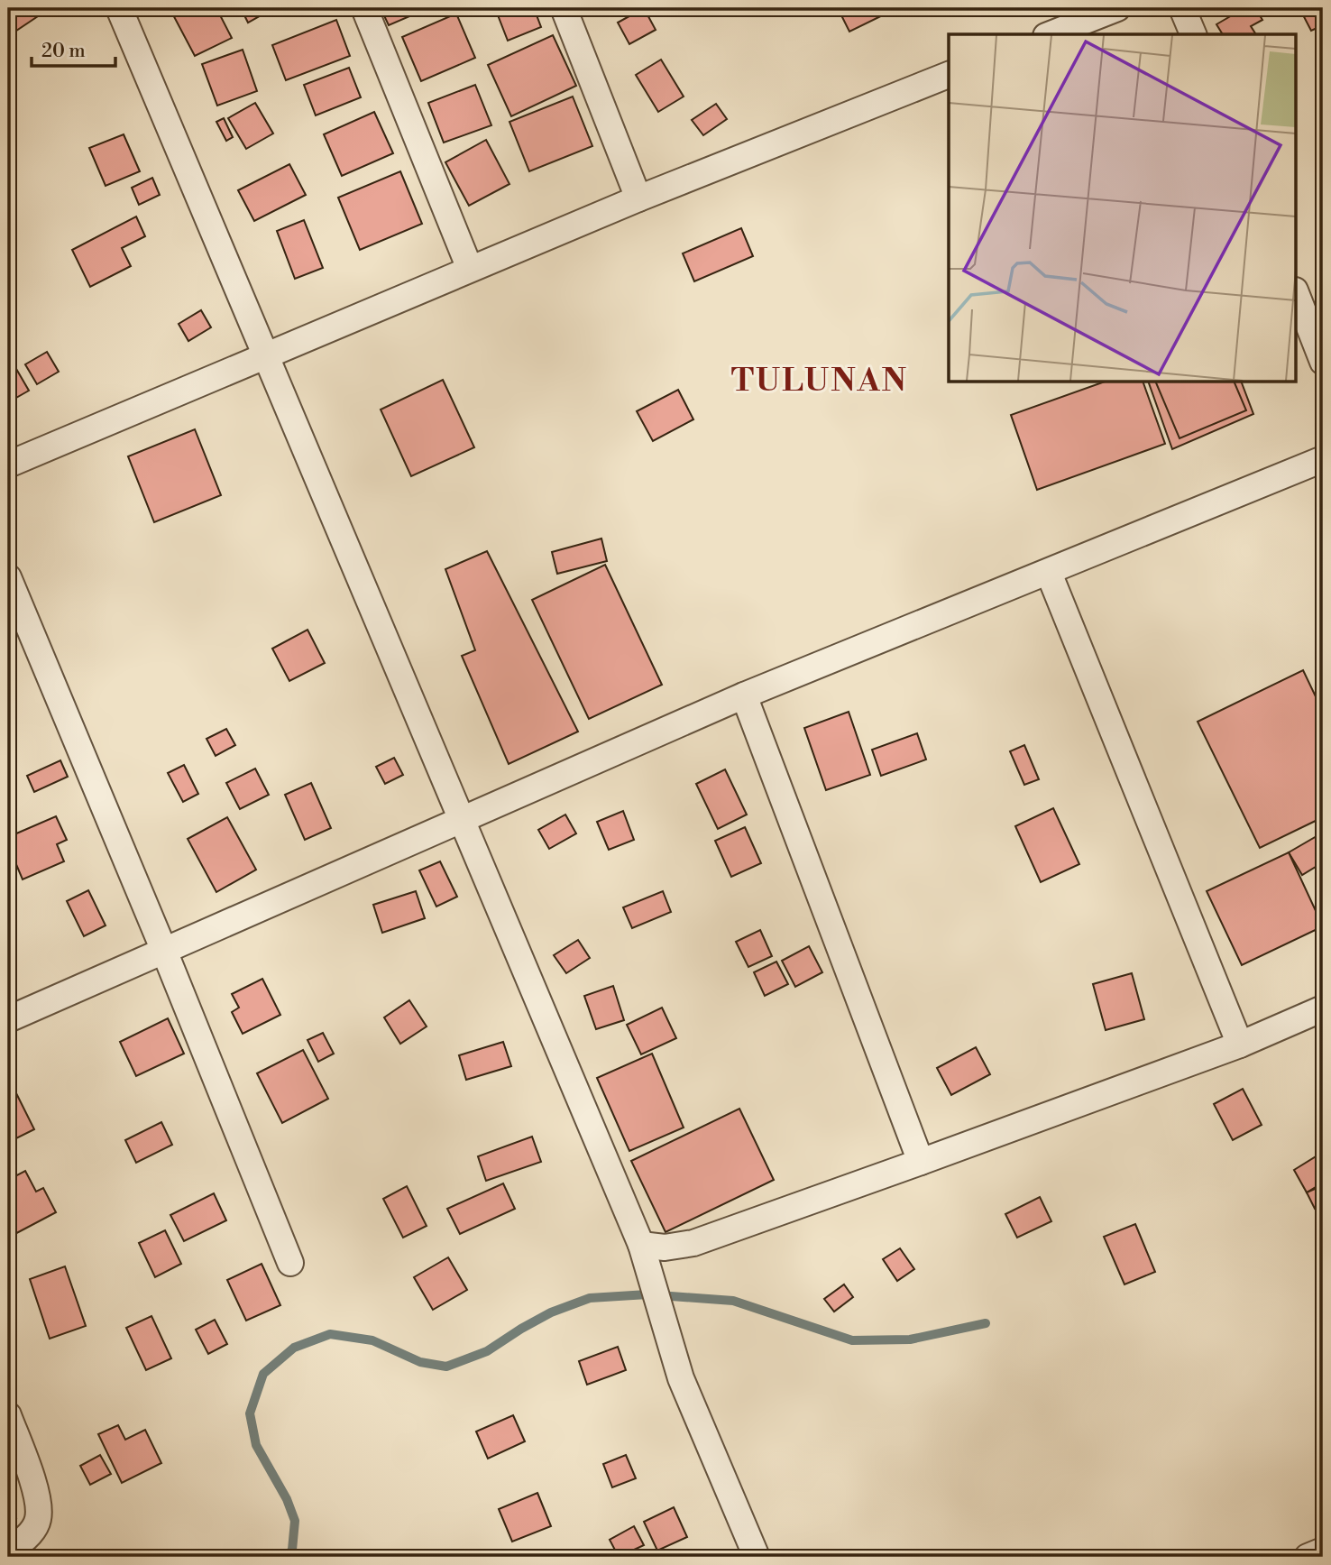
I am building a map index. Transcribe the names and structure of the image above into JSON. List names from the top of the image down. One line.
{"districts":["TULUNAN"],"scale_bar":"20 m"}
